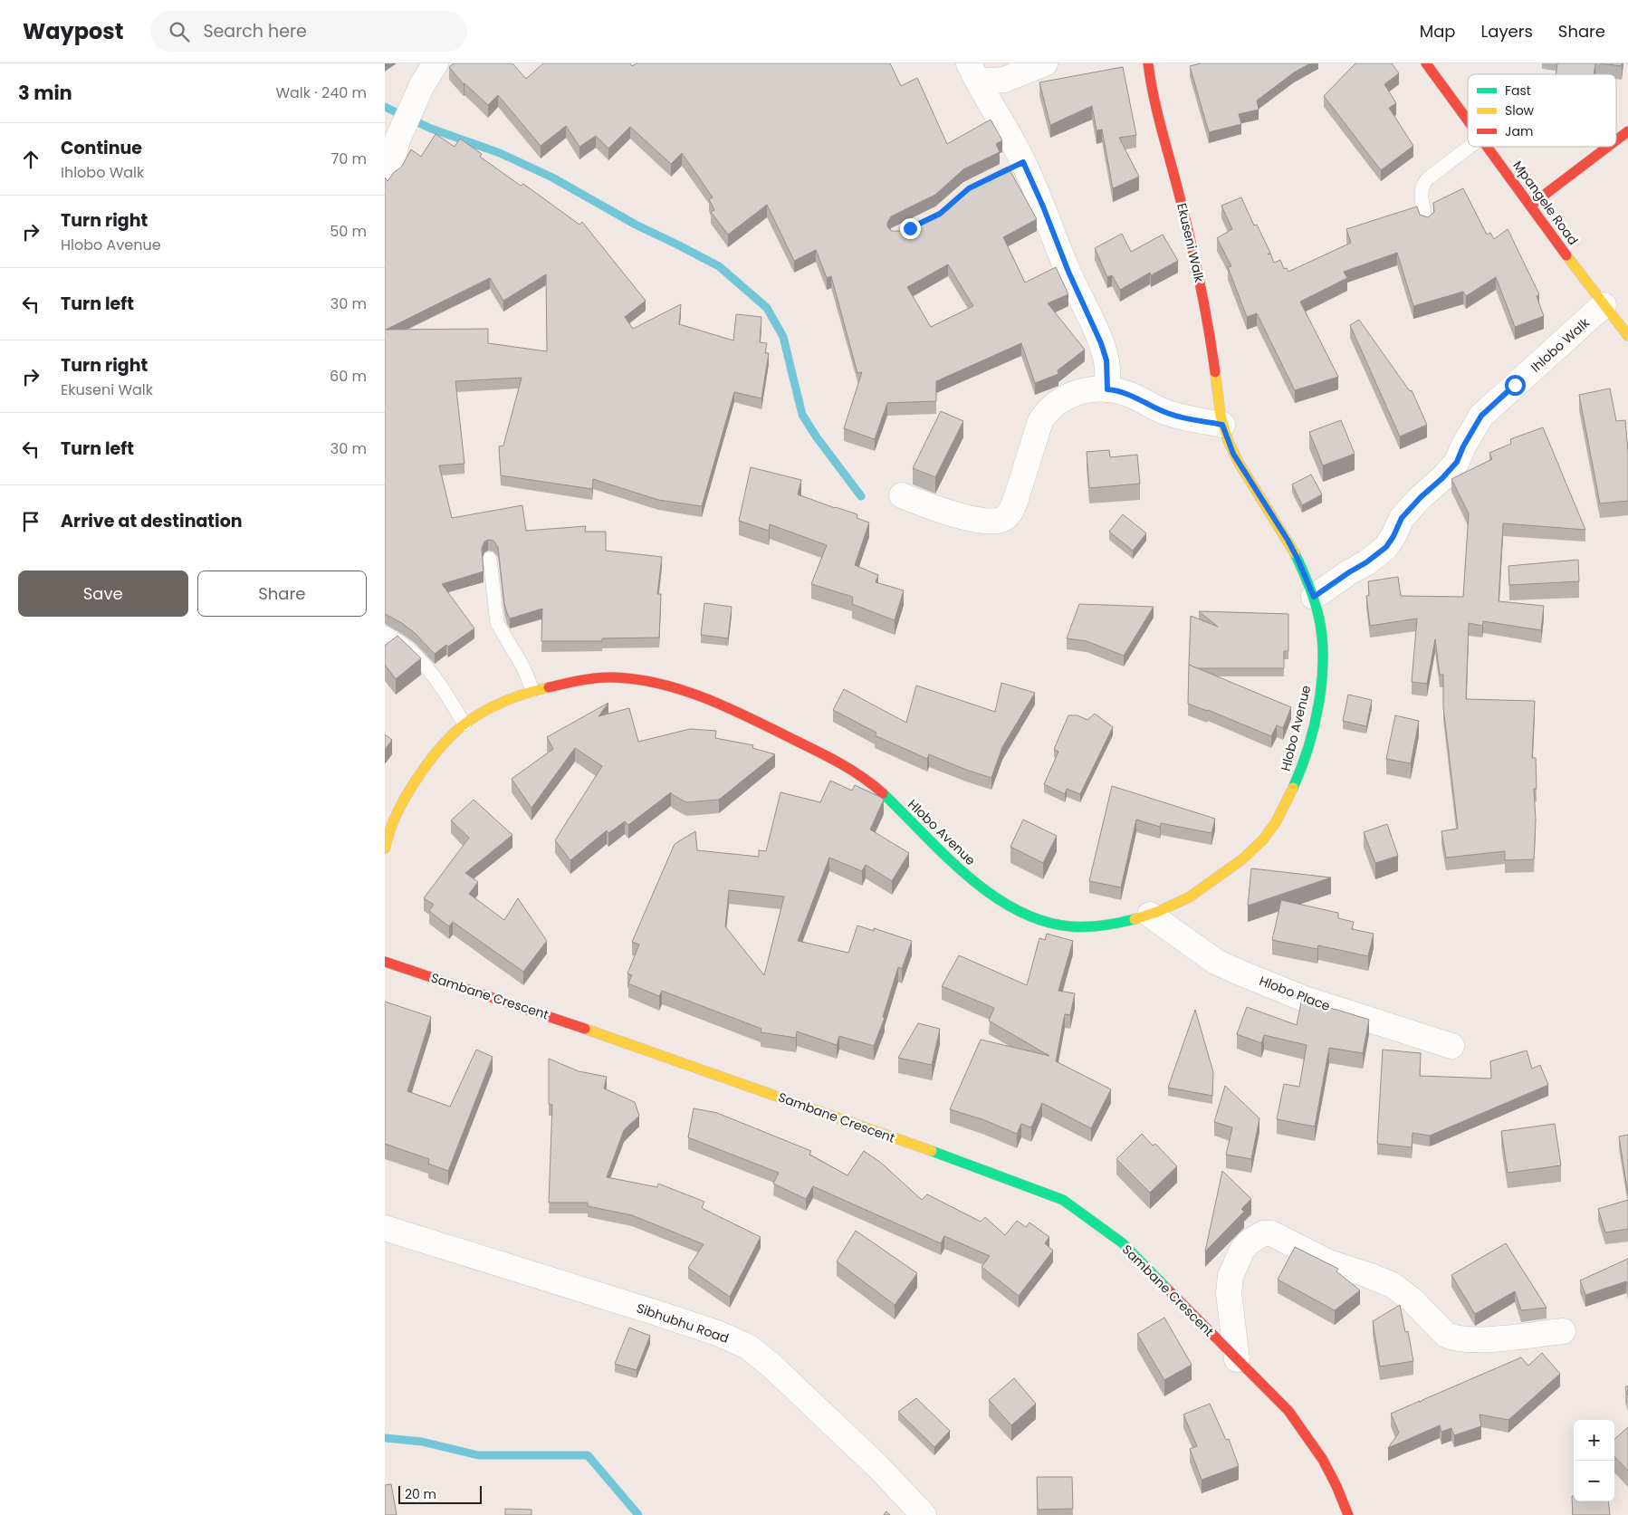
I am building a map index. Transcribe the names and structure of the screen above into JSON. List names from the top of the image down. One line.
{"streets":{"street":["Mpangele Road","Ekuseni Walk","Ihlobo Walk","Hlobo Avenue","Hlobo Place","Sambane Crescent","Sibhubhu Road"]},"crossings":[["Mpangele Road","Ihlobo Walk"],["Ekuseni Walk","Hlobo Avenue"],["Ihlobo Walk","Hlobo Avenue"],["Hlobo Avenue","Hlobo Place"]],"legend":["Fast","Slow","Jam"],"scale_bar":"20 m","page":{"header":"Waypost","search":"Search here","nav":["Map","Layers","Share"],"heading":["3 min","Walk · 240 m"],"list":[["Continue","Ihlobo Walk","70 m"],["Turn right","Hlobo Avenue","50 m"],["Turn left","30 m"],["Turn right","Ekuseni Walk","60 m"],["Turn left","30 m"],"Arrive at destination"],"buttons":["Save","Share"],"map_buttons":["+","−"],"scale":"20 m"}}
